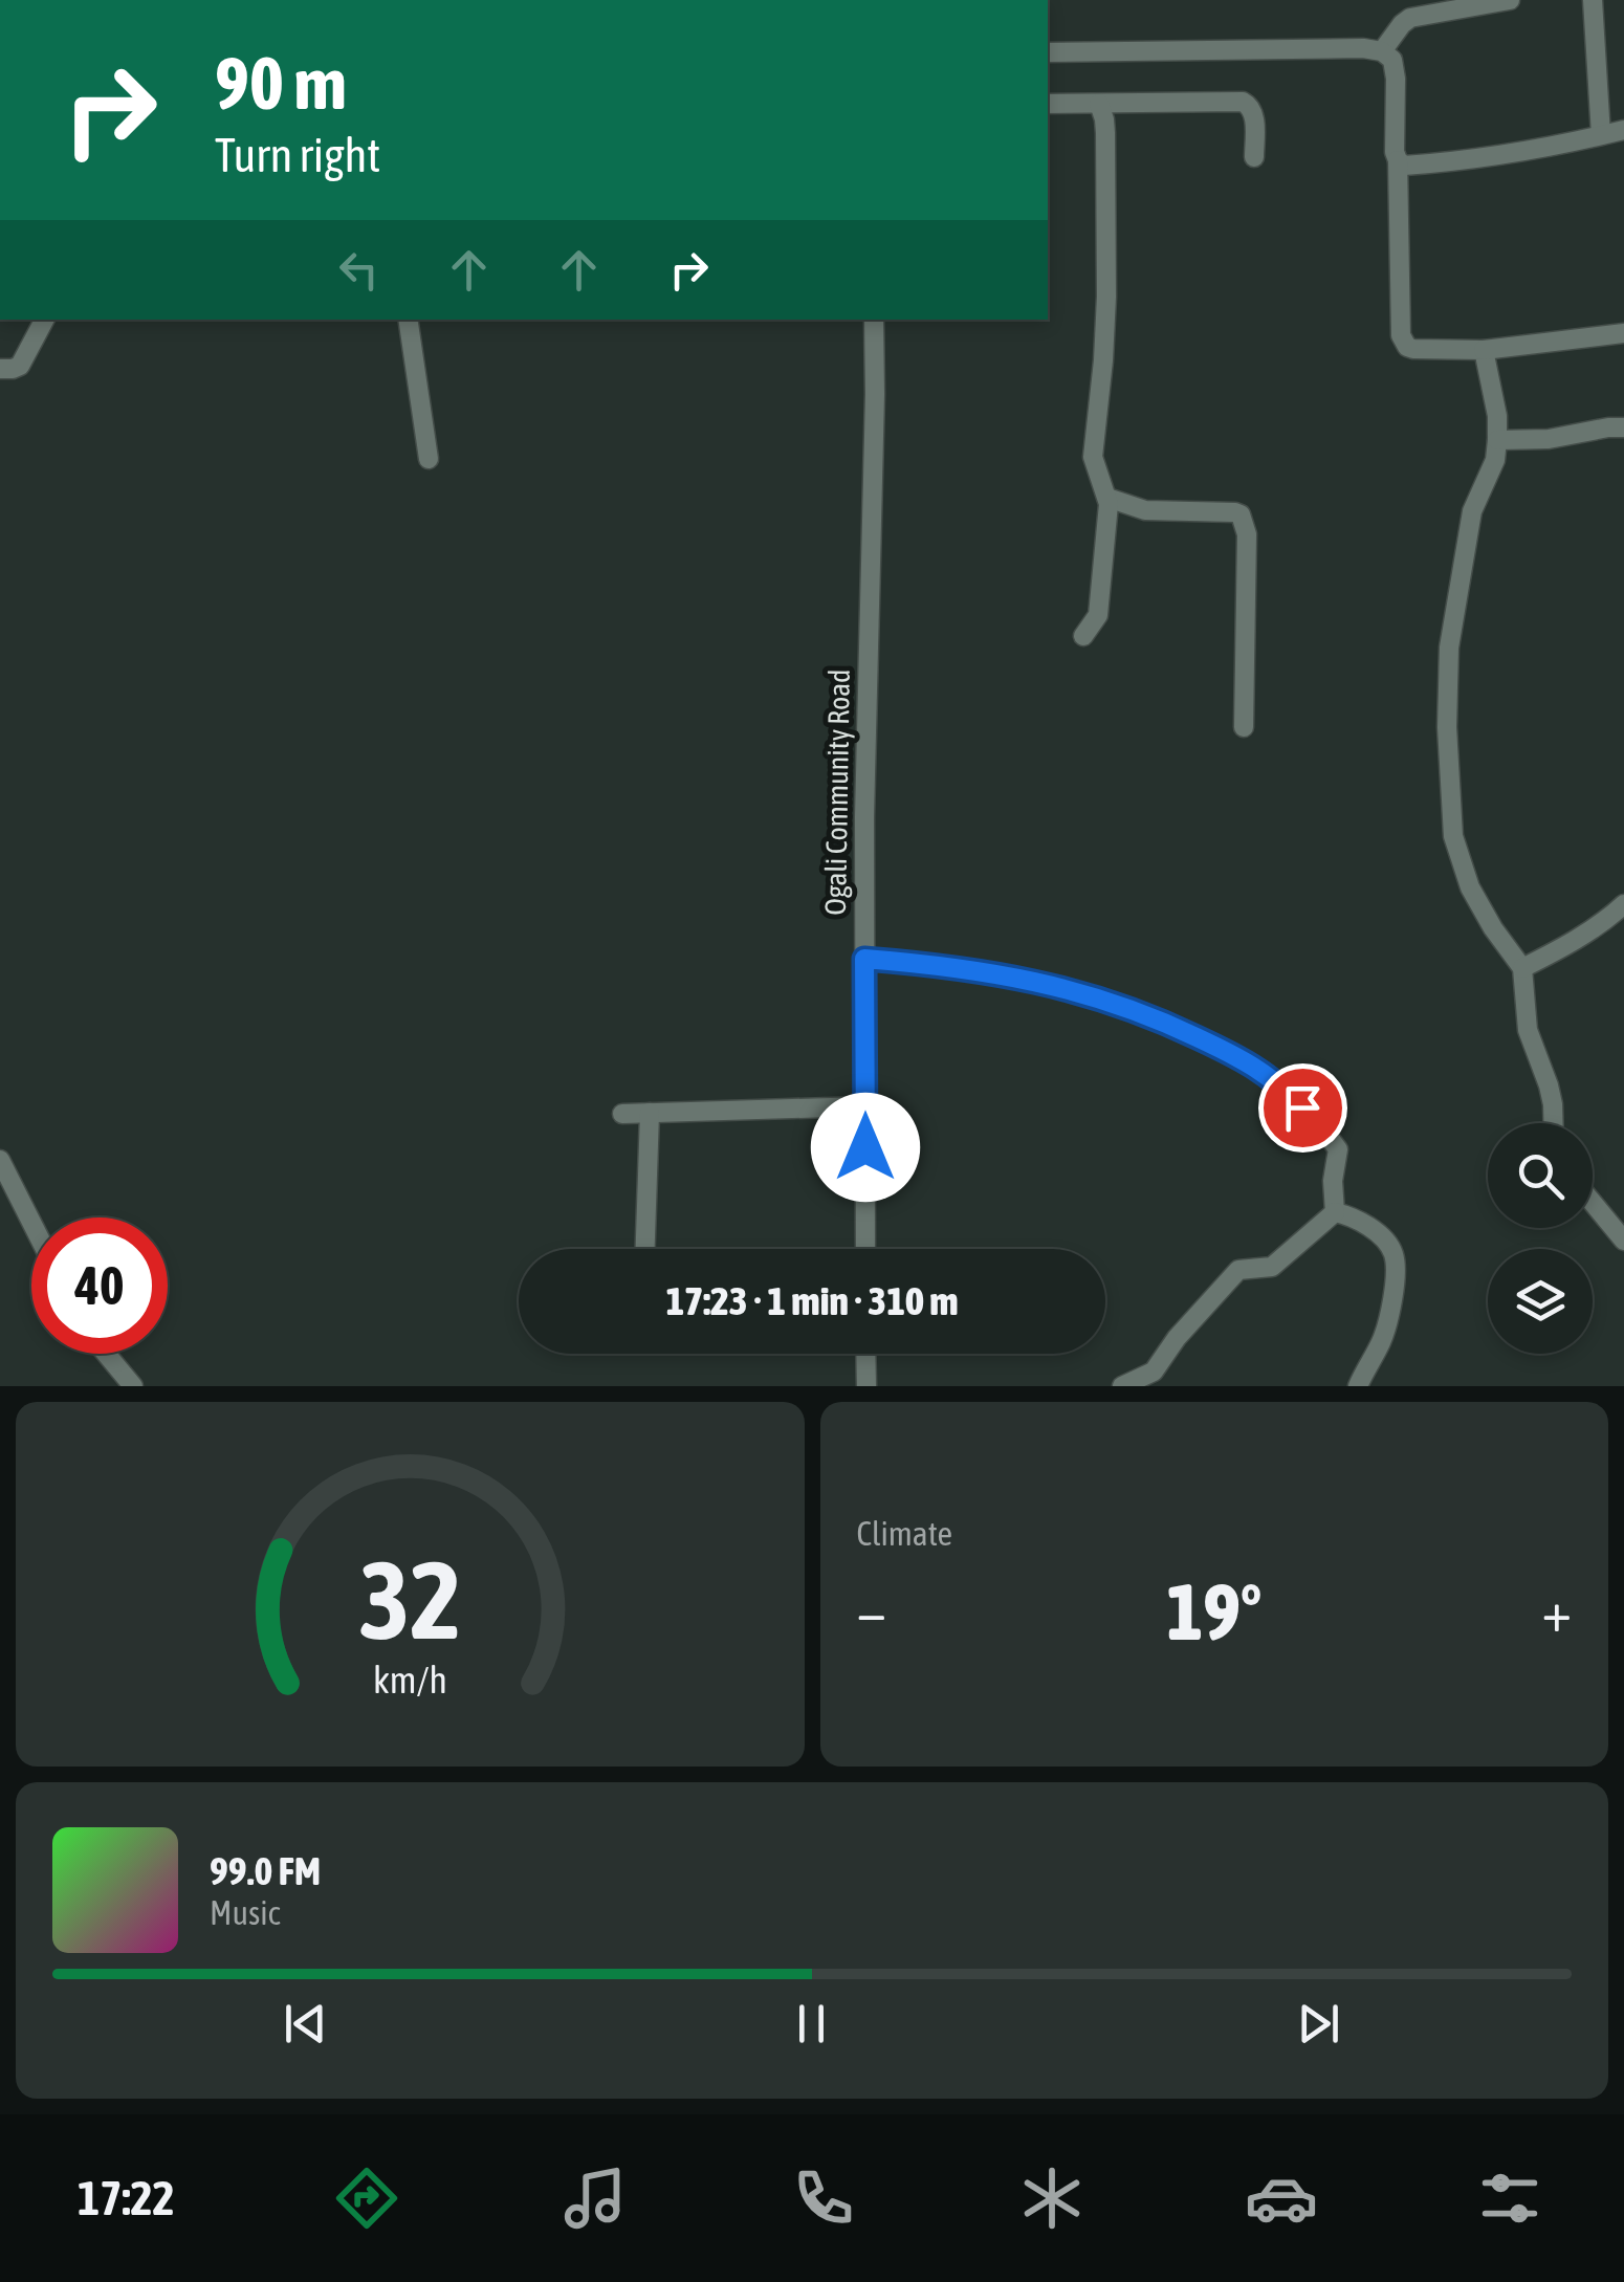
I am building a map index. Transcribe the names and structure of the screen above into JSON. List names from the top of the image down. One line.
{"streets":{"street":["Ogali Community Road"]},"page":{"turn":["90 m","Turn right"],"limit":"40","trip":"17:23 · 1 min · 310 m","tile":"Climate","heat":["−","19°","+"],"song":["99.0 FM","Music"],"tabs":"17:22","gauge":["32","km/h"]}}
